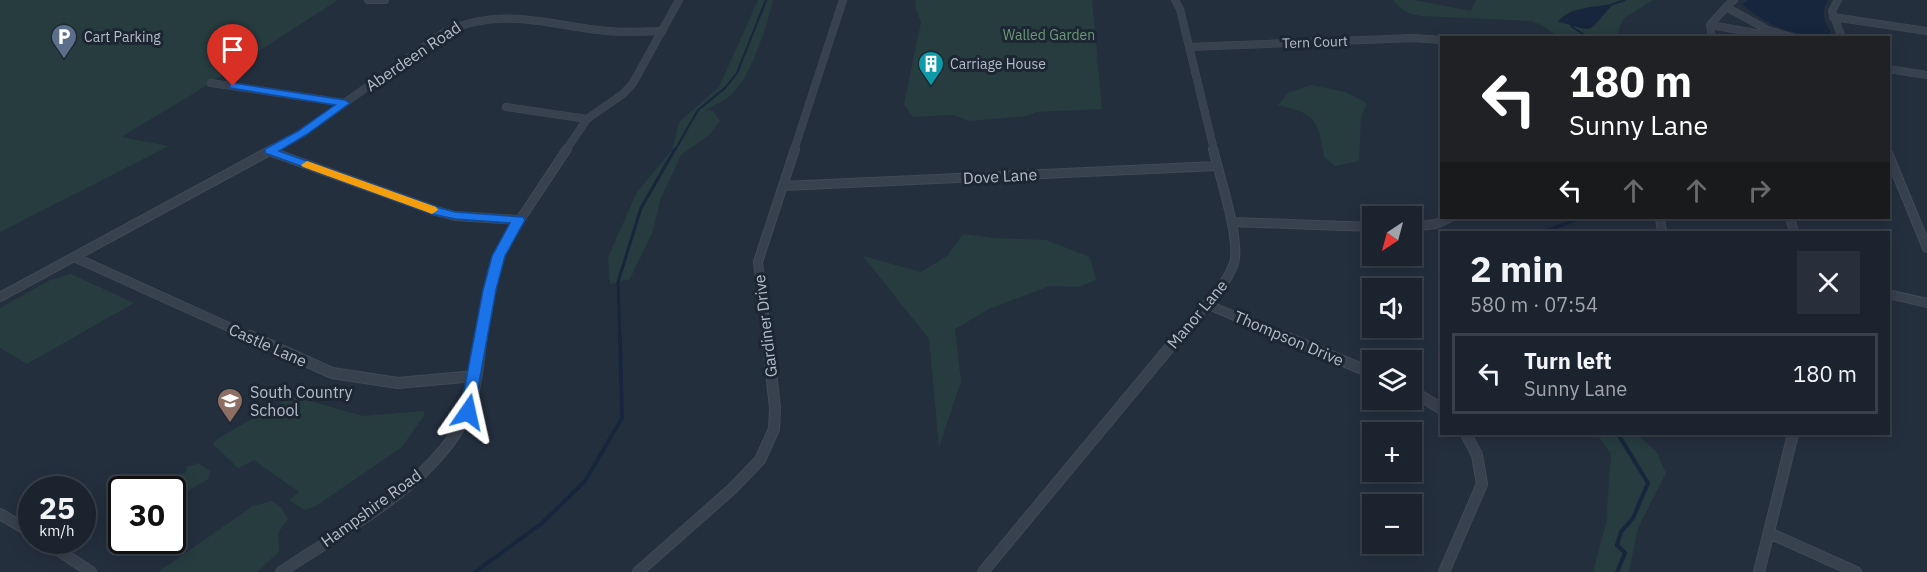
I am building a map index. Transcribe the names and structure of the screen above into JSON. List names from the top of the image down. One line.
{"streets":{"street":["Tern Court","Aberdeen Road","Dove Lane","Manor Lane","Gardiner Drive","Thompson Drive","Castle Lane","Hampshire Road"]},"crossings":[["Tern Court","Manor Lane"],["Aberdeen Road","Castle Lane"],["Aberdeen Road","Hampshire Road"],["Dove Lane","Manor Lane"],["Dove Lane","Gardiner Drive"],["Manor Lane","Thompson Drive"],["Castle Lane","Hampshire Road"]],"parks":["Walled Garden"],"places":{"parking":["Cart Parking"],"building":["Carriage House"],"school or university":["South Country School"]},"north":"bottom left","page":{"turn":["180 m","Sunny Lane"],"map_buttons":["+","−"],"heading":["2 min","580 m · 07:54"],"list":[{"name":"Turn left","note":"Sunny Lane","value":"180 m"}],"speed":"25 km/h","limit":"30"}}
